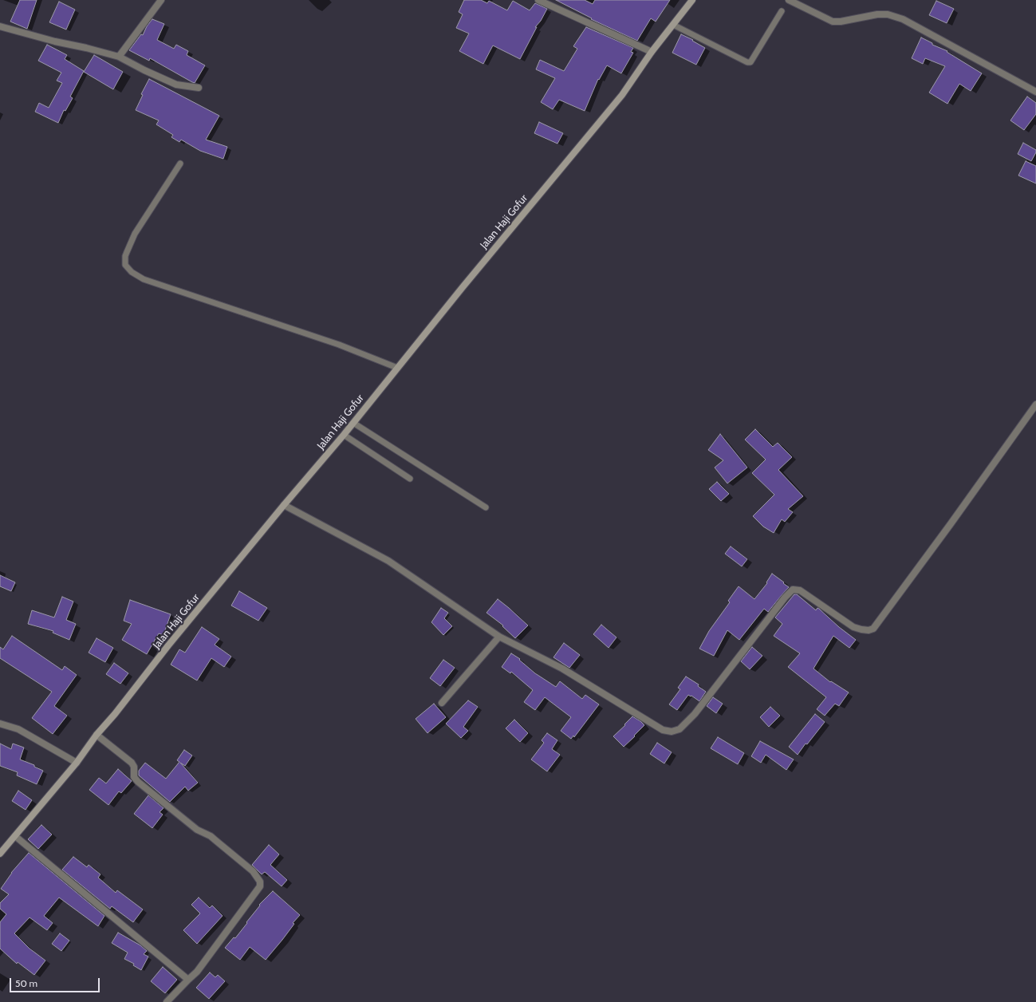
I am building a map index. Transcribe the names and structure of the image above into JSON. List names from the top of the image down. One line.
{"streets":{"street":["Jalan Haji Gofur"]},"scale_bar":"50 m"}
